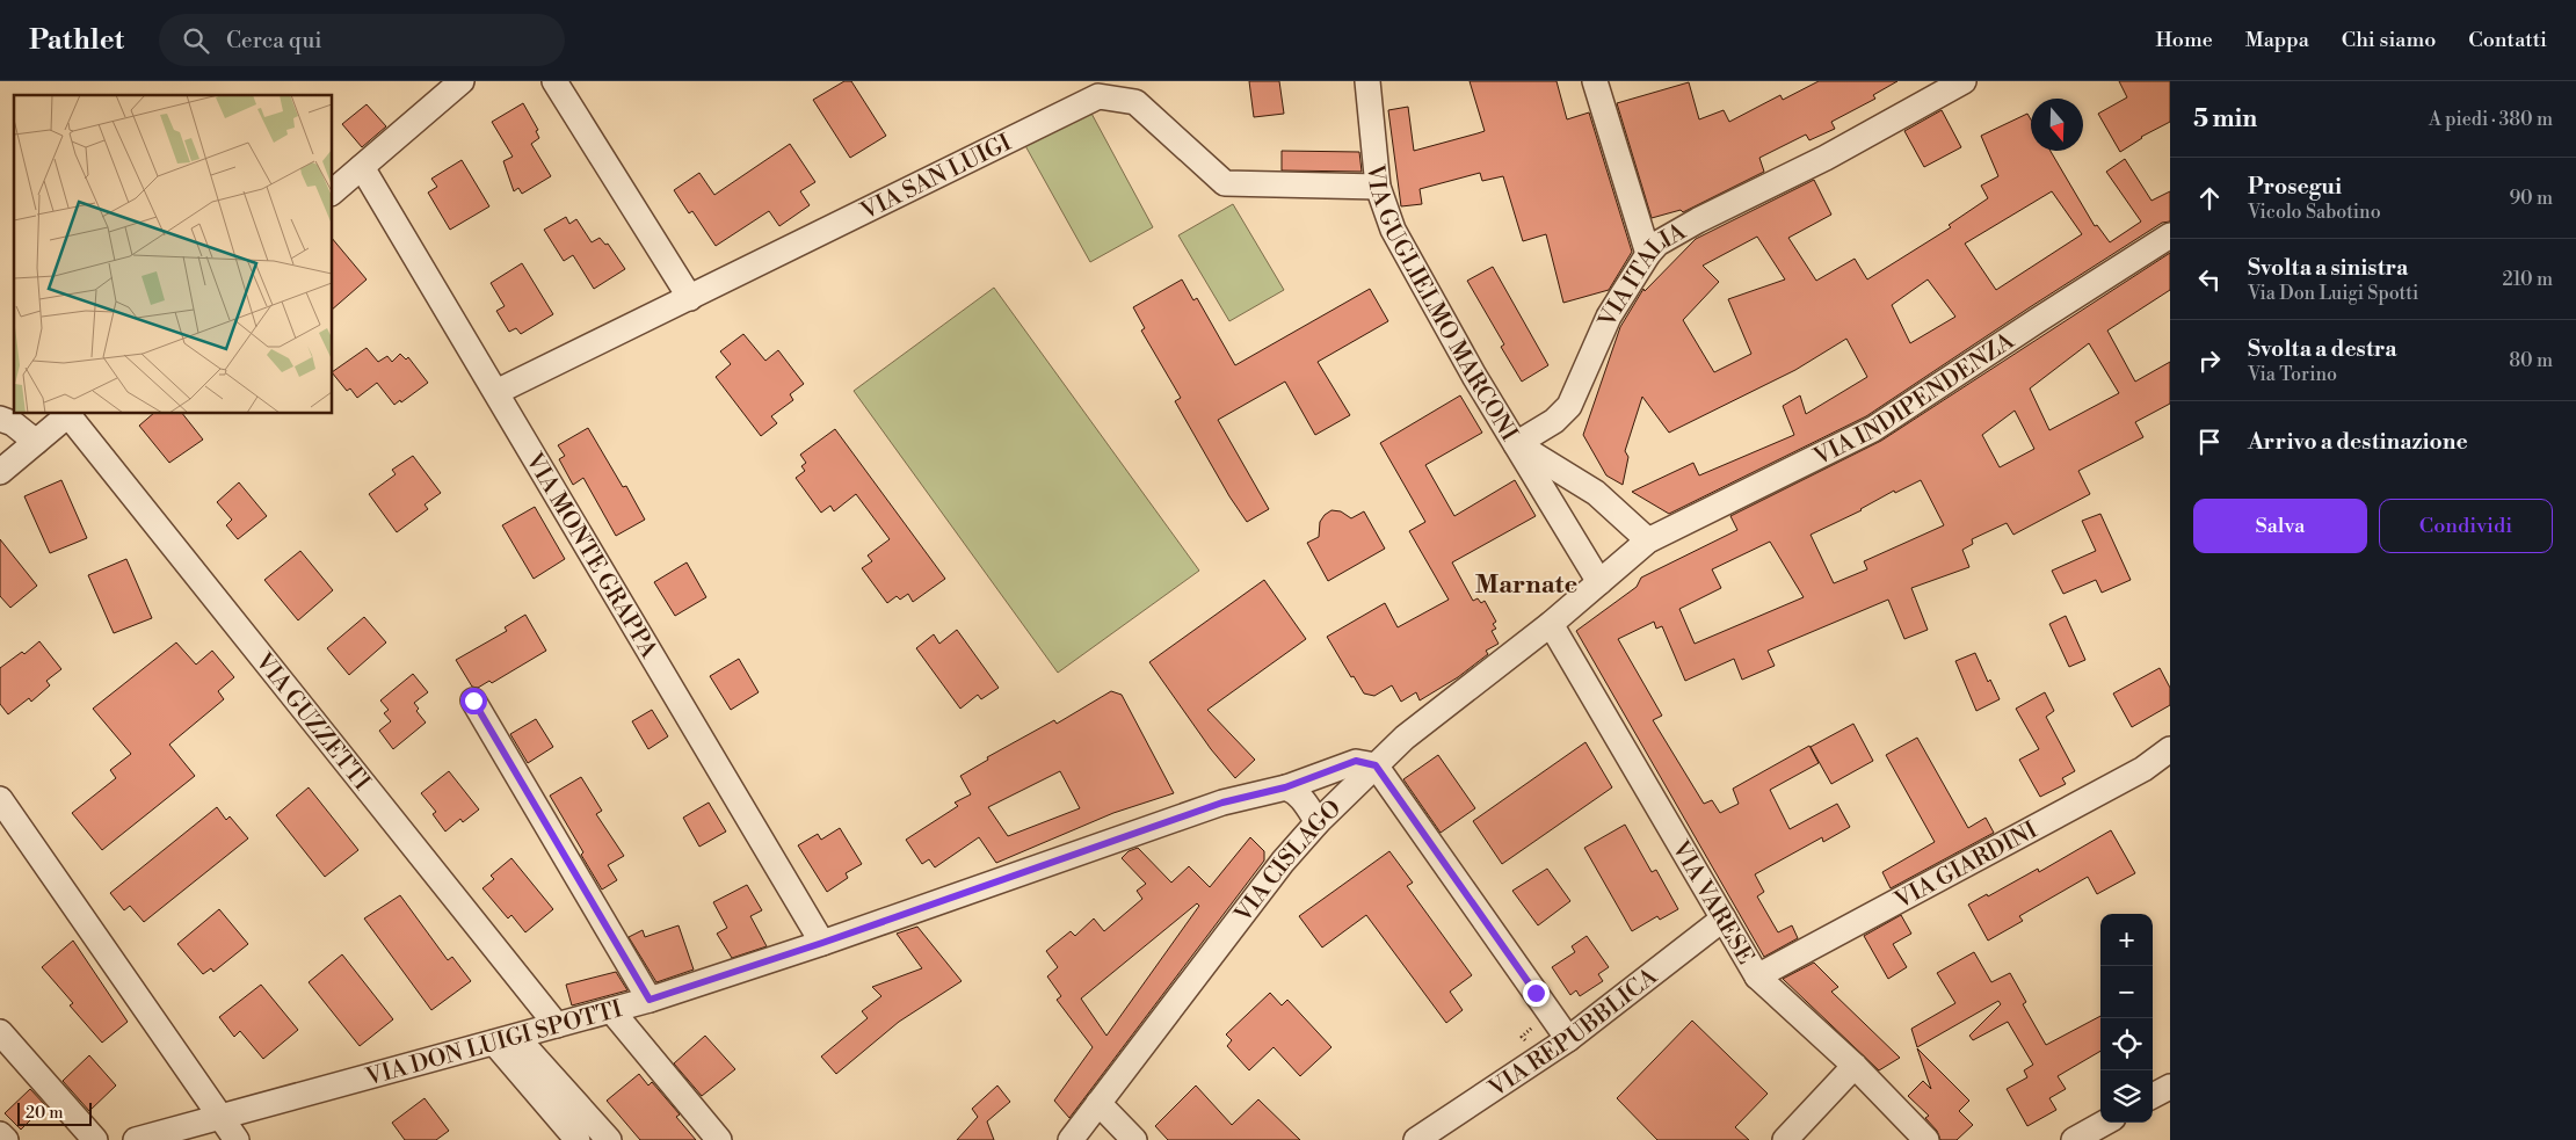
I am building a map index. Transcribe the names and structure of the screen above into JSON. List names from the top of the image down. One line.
{"streets":{"street":["VIA SAN LUIGI","VIA ITALIA","VIA GUGLIELMO MARCONI","VIA INDIPENDENZA","VIA MONTE GRAPPA","VIA GUZZETTI","VIA CISLAGO","VIA GIARDINI","VIA VARESE","VIA REPUBBLICA","VIA DON LUIGI SPOTTI"]},"crossings":[["VIA SAN LUIGI","VIA GUGLIELMO MARCONI"],["VIA SAN LUIGI","VIA MONTE GRAPPA"],["VIA ITALIA","VIA GUGLIELMO MARCONI"],["VIA GUGLIELMO MARCONI","VIA INDIPENDENZA"],["VIA GUGLIELMO MARCONI","VIA CISLAGO"],["VIA INDIPENDENZA","VIA CISLAGO"],["VIA MONTE GRAPPA","VIA DON LUIGI SPOTTI"],["VIA GUZZETTI","VIA DON LUIGI SPOTTI"],["VIA CISLAGO","VIA VARESE"],["VIA CISLAGO","VIA DON LUIGI SPOTTI"],["VIA GIARDINI","VIA VARESE"],["VIA VARESE","VIA REPUBBLICA"]],"districts":["Marnate"],"scale_bar":"20 m","north":"bottom","page":{"header":"Pathlet","search":"Cerca qui","nav":["Home","Mappa","Chi siamo","Contatti"],"heading":["5 min","A piedi · 380 m"],"list":[["Prosegui","Vicolo Sabotino","90 m"],["Svolta a sinistra","Via Don Luigi Spotti","210 m"],["Svolta a destra","Via Torino","80 m"],"Arrivo a destinazione"],"buttons":["Salva","Condividi"],"map_buttons":["+","−"],"scale":"20 m"}}
